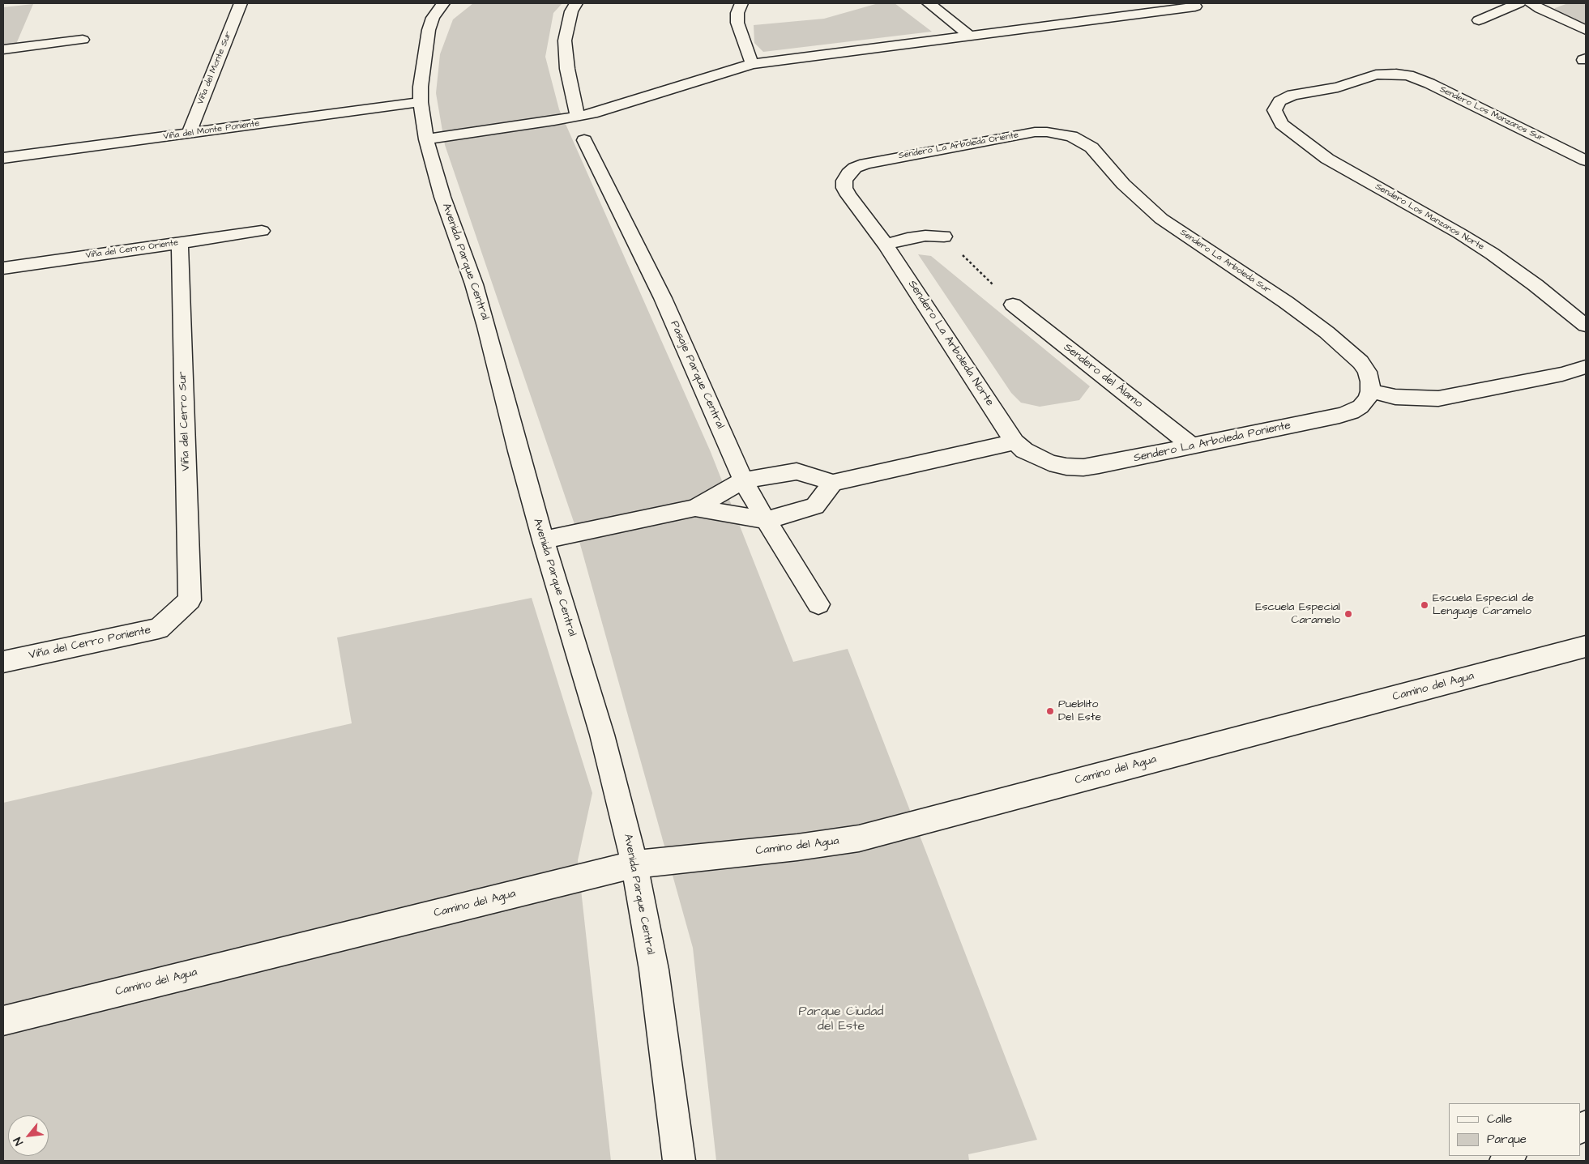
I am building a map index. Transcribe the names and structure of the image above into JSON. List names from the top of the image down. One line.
{"streets":{"street":["Viña del Monte Sur","Sendero Los Manzanos Sur","Viña del Monte Poniente","Sendero La Arboleda Oriente","Sendero Los Manzanos Norte","Viña del Cerro Oriente","Avenida Parque Central","Sendero La Arboleda Sur","Sendero La Arboleda Norte","Pasaje Parque Central","Sendero del Álamo","Viña del Cerro Sur","Sendero La Arboleda Poniente","Viña del Cerro Poniente","Camino del Agua"]},"crossings":[["Viña del Monte Sur","Viña del Monte Poniente"],["Sendero Los Manzanos Sur","Sendero Los Manzanos Norte"],["Viña del Monte Poniente","Avenida Parque Central"],["Sendero La Arboleda Oriente","Sendero La Arboleda Sur"],["Sendero La Arboleda Oriente","Sendero La Arboleda Norte"],["Viña del Cerro Oriente","Viña del Cerro Sur"],["Avenida Parque Central","Camino del Agua"],["Sendero La Arboleda Sur","Sendero La Arboleda Poniente"],["Sendero La Arboleda Norte","Sendero La Arboleda Poniente"],["Sendero del Álamo","Sendero La Arboleda Poniente"],["Viña del Cerro Sur","Viña del Cerro Poniente"]],"parks":["Parque Ciudad del Este"],"places":["Escuela Especial de Lenguaje Caramelo","Escuela Especial Caramelo","Pueblito Del Este"],"legend":["Calle","Parque"],"north":"bottom left"}
